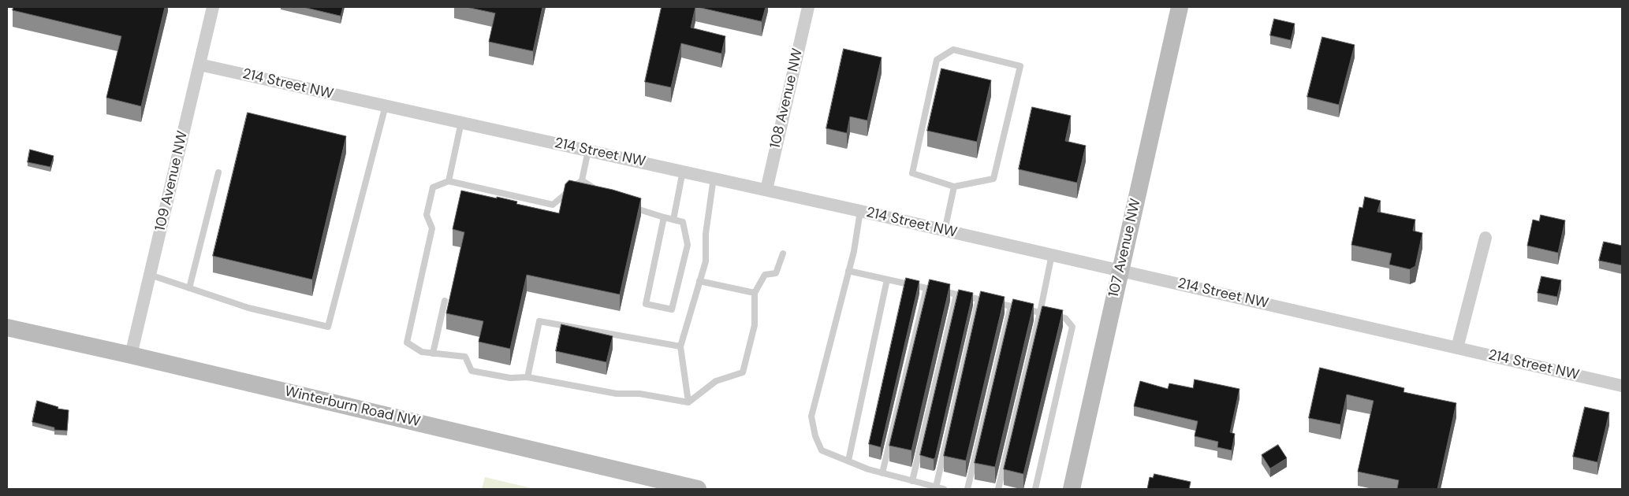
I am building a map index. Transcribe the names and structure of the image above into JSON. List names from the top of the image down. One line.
{"streets":{"main road":["107 Avenue NW","Winterburn Road NW"],"street":["214 Street NW","108 Avenue NW","109 Avenue NW"]},"crossings":[["214 Street NW","108 Avenue NW"],["214 Street NW","109 Avenue NW"],["214 Street NW","107 Avenue NW"],["109 Avenue NW","Winterburn Road NW"]]}
